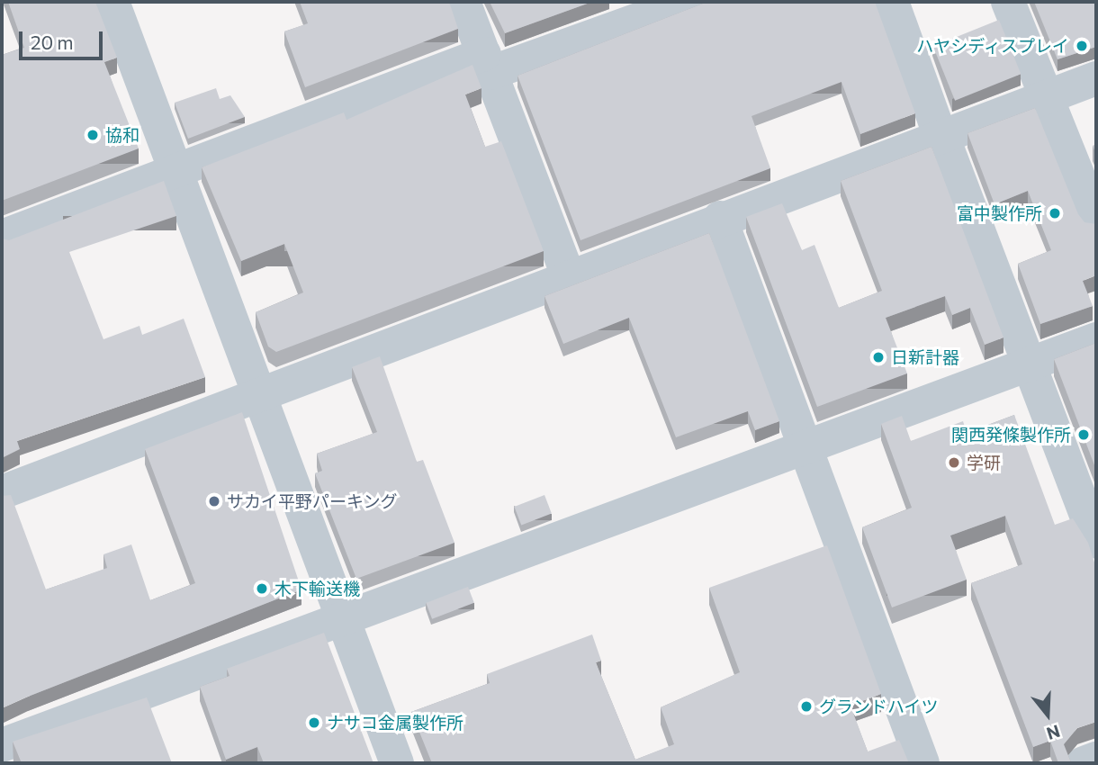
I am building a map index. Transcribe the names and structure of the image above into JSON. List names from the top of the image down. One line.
{"places":["ハヤシディスプレイ","協和","富中製作所","日新計器","関西発條製作所","学研","サカイ平野パーキング","木下輸送機","グランドハイツ","ナサコ金属製作所"],"scale_bar":"20 m","north":"bottom"}
